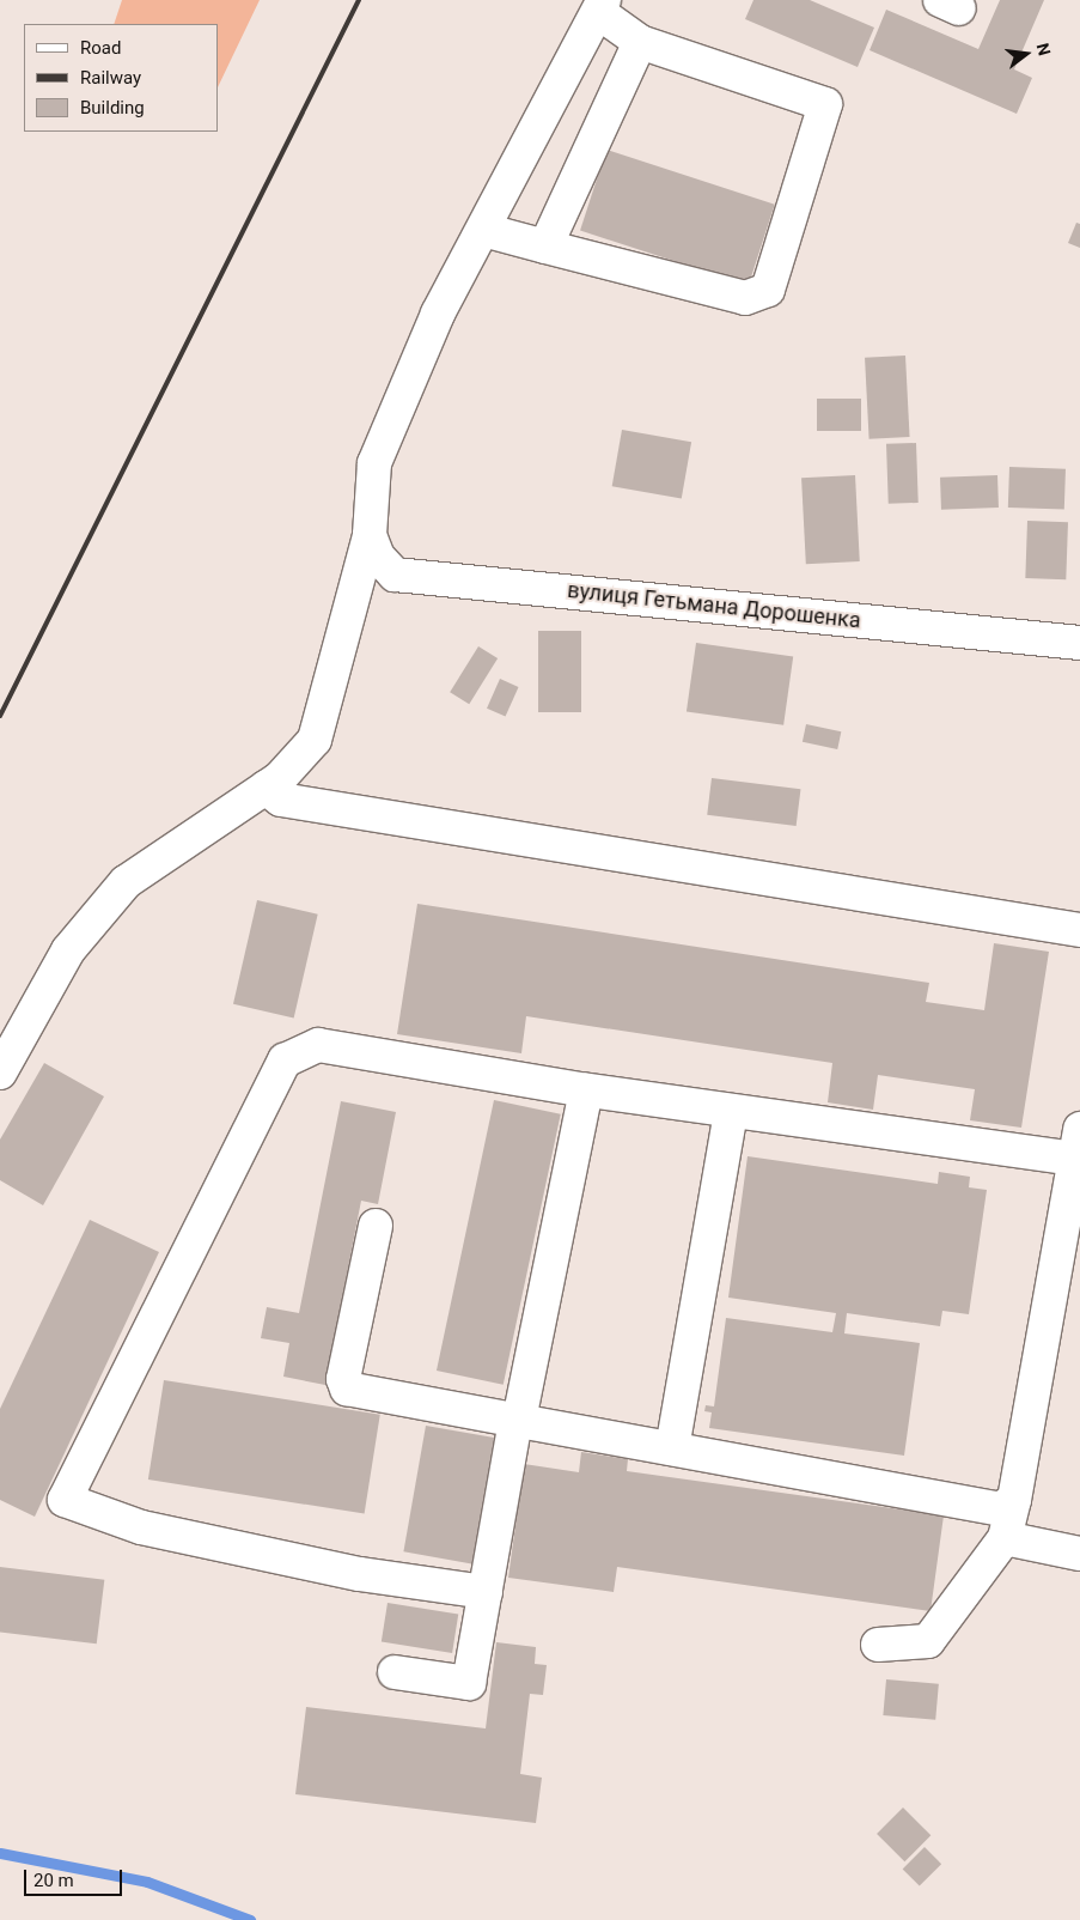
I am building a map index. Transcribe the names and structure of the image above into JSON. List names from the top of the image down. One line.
{"streets":{"street":["вулиця Гетьмана Дорошенка"]},"legend":["Road","Railway","Building"],"scale_bar":"20 m","north":"right"}
